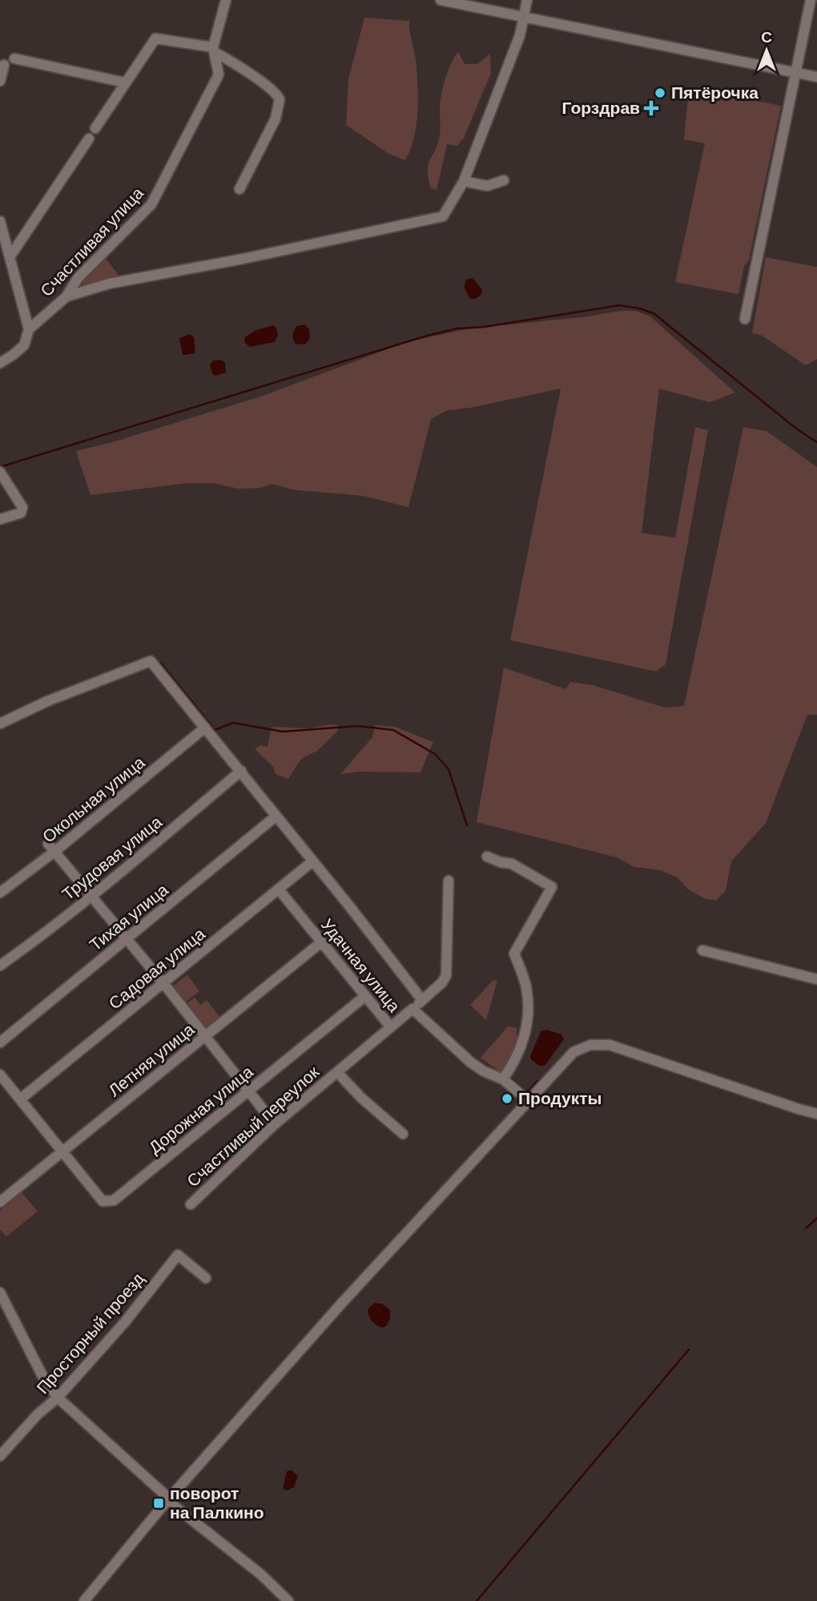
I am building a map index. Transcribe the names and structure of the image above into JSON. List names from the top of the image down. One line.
{"streets":{"street":["Счастливая улица","Окольная улица","Трудовая улица","Тихая улица","Удачная улица","Садовая улица","Летняя улица","Дорожная улица","Счастливый переулок","Просторный проезд"]},"crossings":[["Удачная улица","Садовая улица"],["Удачная улица","Летняя улица"],["Удачная улица","Дорожная улица"],["Удачная улица","Счастливый переулок"],["Летняя улица","Дорожная улица"]],"places":{"other":["Пятёрочка","Продукты"],"health":["Горздрав"],"transit":["поворот на Палкино"]},"north":"top"}
